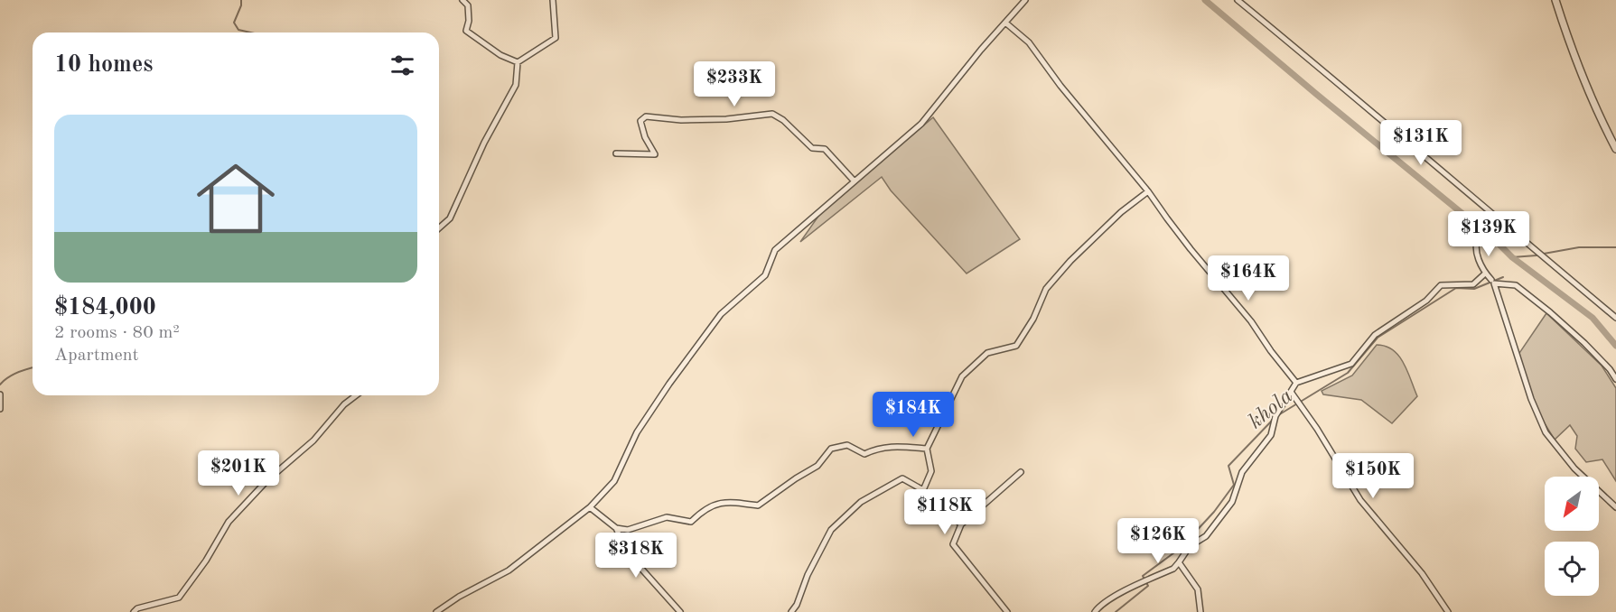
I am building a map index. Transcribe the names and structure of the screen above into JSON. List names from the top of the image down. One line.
{"water":["khola"],"north":"bottom left","page":{"heading":"10 homes","price":["$233K","$131K","$139K","$164K","$184K","$201K","$150K","$118K","$126K","$318K"],"list":[{"name":"$184,000","note":"2 rooms · 80 m² · Apartment"}]}}
